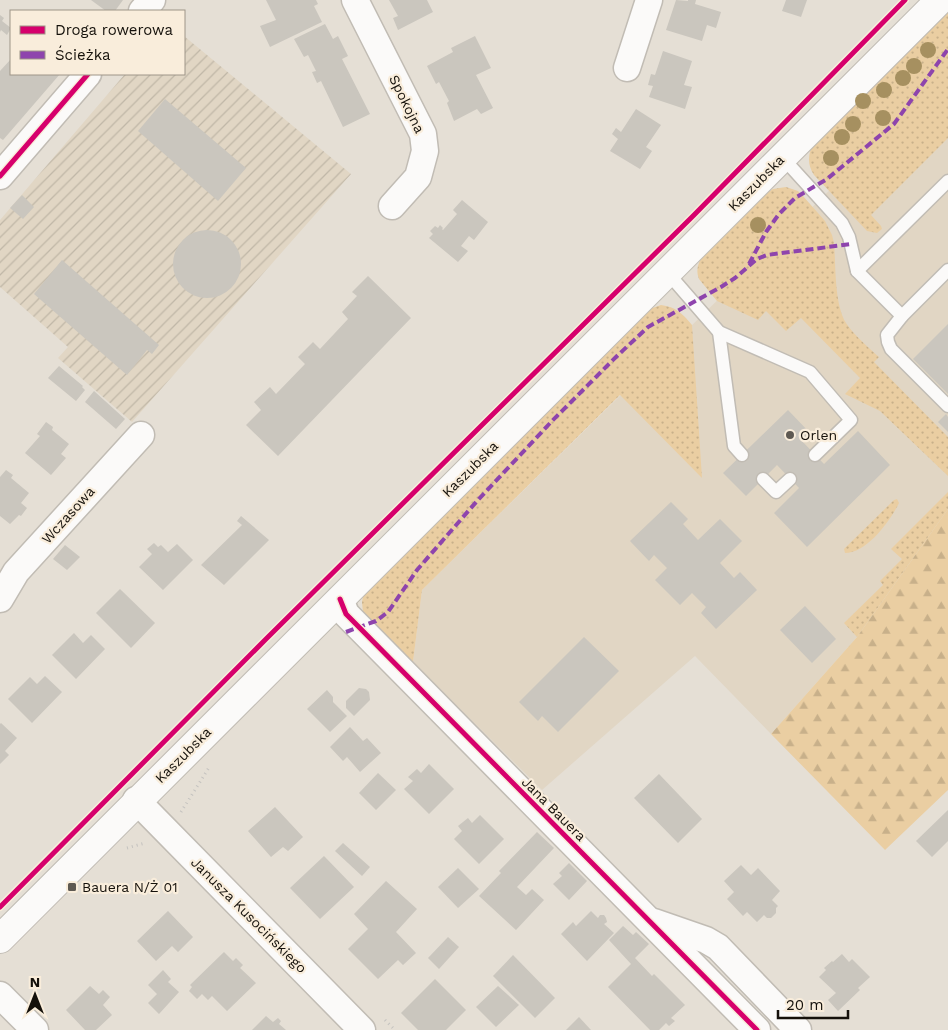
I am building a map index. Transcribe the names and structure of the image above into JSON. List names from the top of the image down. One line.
{"streets":{"main road":["Kaszubska"],"street":["Spokojna","Wczasowa","Jana Bauera","Janusza Kusocińskiego"]},"crossings":[["Kaszubska","Jana Bauera"],["Kaszubska","Janusza Kusocińskiego"]],"places":{"other":["Orlen"],"transit":["Bauera N/Ż 01"]},"legend":["Droga rowerowa","Ścieżka"],"scale_bar":"20 m","north":"top"}
